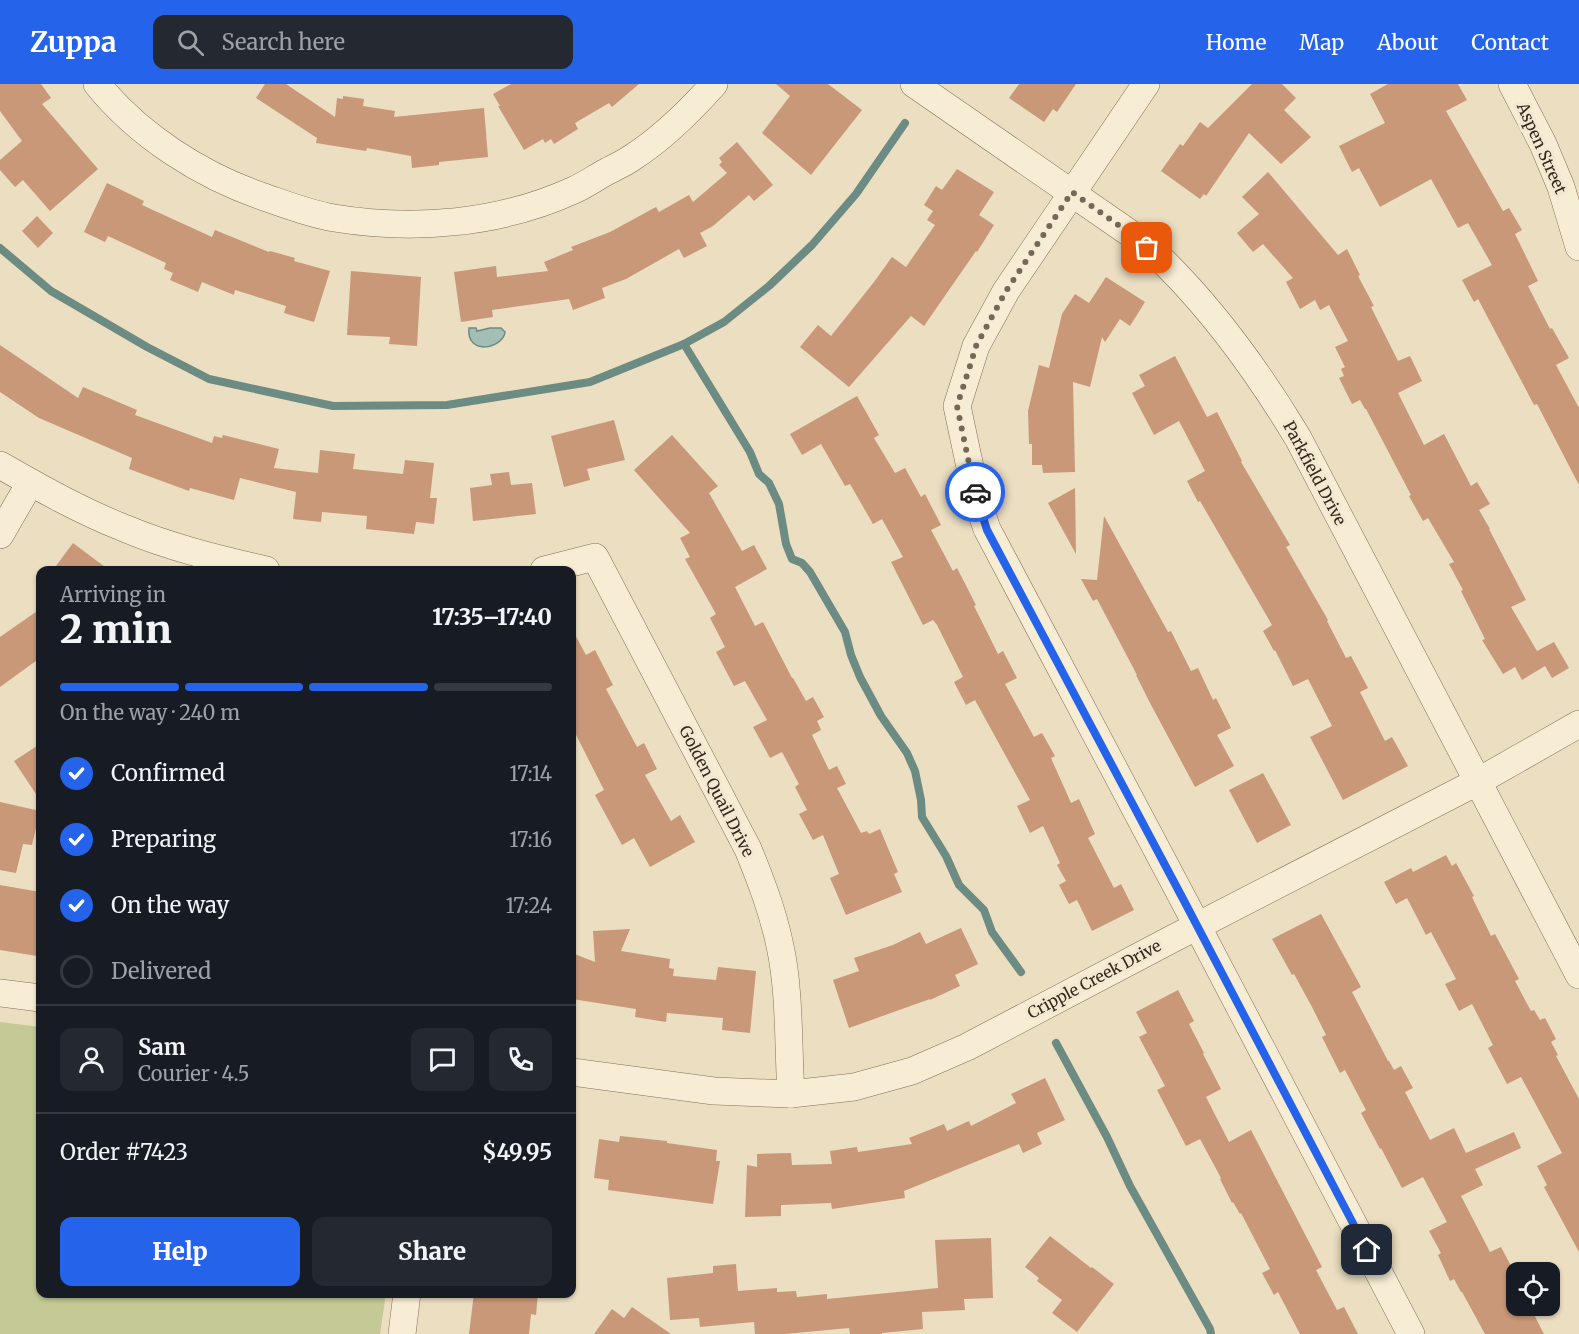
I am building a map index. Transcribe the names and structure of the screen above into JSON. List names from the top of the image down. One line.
{"streets":{"street":["Aspen Street","Parkfield Drive","Golden Quail Drive","Cripple Creek Drive"]},"crossings":[["Parkfield Drive","Cripple Creek Drive"],["Golden Quail Drive","Cripple Creek Drive"]],"page":{"header":"Zuppa","search":"Search here","nav":["Home","Map","About","Contact"],"heading":["2 min","Arriving in","17:35–17:40"],"panel":["Sam","Courier · 4.5","Order #7423","$49.95"],"bar":"On the way · 240 m","list":[["Confirmed","17:14"],["Preparing","17:16"],["On the way","17:24"],"Delivered"],"buttons":["Help","Share"]}}
